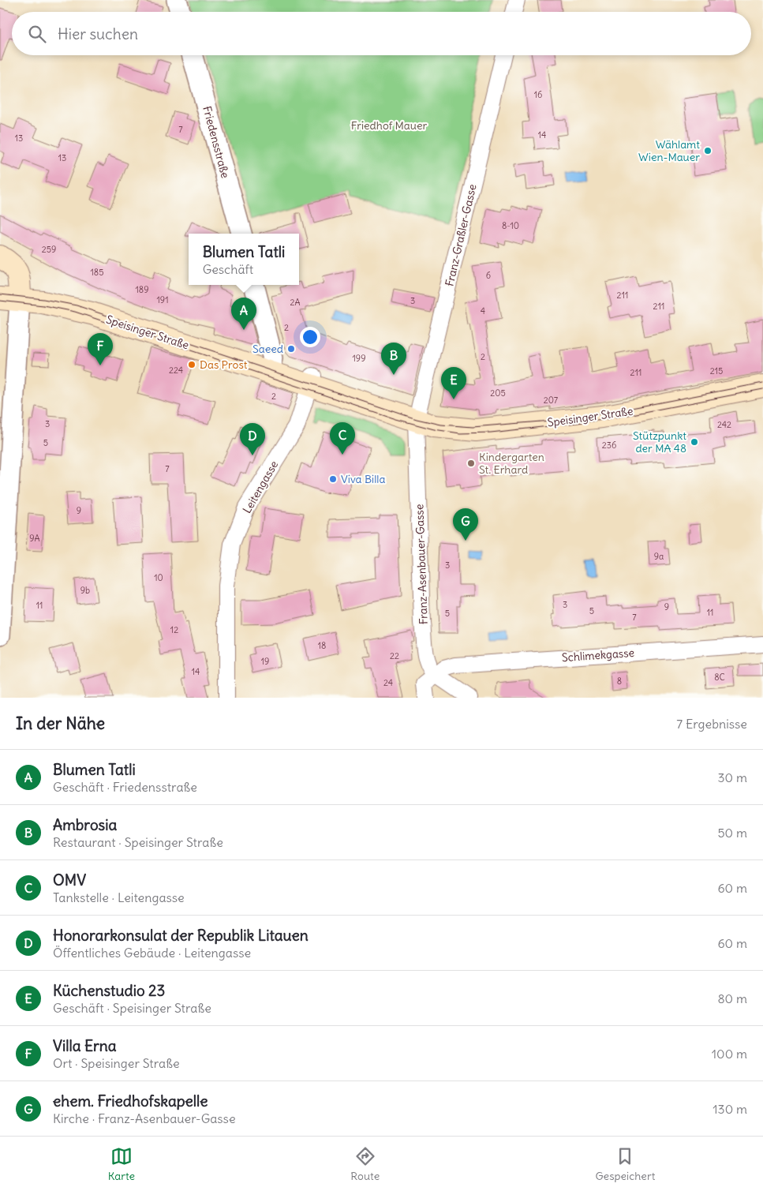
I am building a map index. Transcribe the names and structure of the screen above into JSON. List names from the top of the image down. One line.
{"streets":{"main road":["Speisinger Straße"],"street":["Friedensstraße","Franz-Graßler-Gasse","Leitengasse","Franz-Asenbauer-Gasse","Schlimekgasse"]},"crossings":[["Franz-Graßler-Gasse","Speisinger Straße"],["Franz-Graßler-Gasse","Franz-Asenbauer-Gasse"],["Speisinger Straße","Leitengasse"],["Speisinger Straße","Franz-Asenbauer-Gasse"],["Franz-Asenbauer-Gasse","Schlimekgasse"]],"parks":["Friedhof Mauer"],"places":["Wählamt Wien-Mauer","Saeed","Das Prost","Stützpunkt der MA 48","Kindergarten St. Erhard","Viva Billa"],"house_numbers":["16","7","14","13","13","8-10","259","185","6","189","211","191","3","2A","211","4","2","2","199","224","215","211","205","2","207","3","242","5","236","7","9","9A","9a","3","10","9b","3","11","9","5","11","5","7","12","18","22","19","14","8C","8","24"],"page":{"search":"Hier suchen","popup":["Blumen Tatli","Geschäft"],"pins":["A","F","B","E","C","D","G"],"heading":["In der Nähe","7 Ergebnisse"],"list":[{"mark":"A","name":"Blumen Tatli","note":"Geschäft · Friedensstraße","value":"30 m"},{"mark":"B","name":"Ambrosia","note":"Restaurant · Speisinger Straße","value":"50 m"},{"mark":"C","name":"OMV","note":"Tankstelle · Leitengasse","value":"60 m"},{"mark":"D","name":"Honorarkonsulat der Republik Litauen","note":"Öffentliches Gebäude · Leitengasse","value":"60 m"},{"mark":"E","name":"Küchenstudio 23","note":"Geschäft · Speisinger Straße","value":"80 m"},{"mark":"F","name":"Villa Erna","note":"Ort · Speisinger Straße","value":"100 m"},{"mark":"G","name":"ehem. Friedhofskapelle","note":"Kirche · Franz-Asenbauer-Gasse","value":"130 m"}],"nav":["Karte","Route","Gespeichert"]}}
